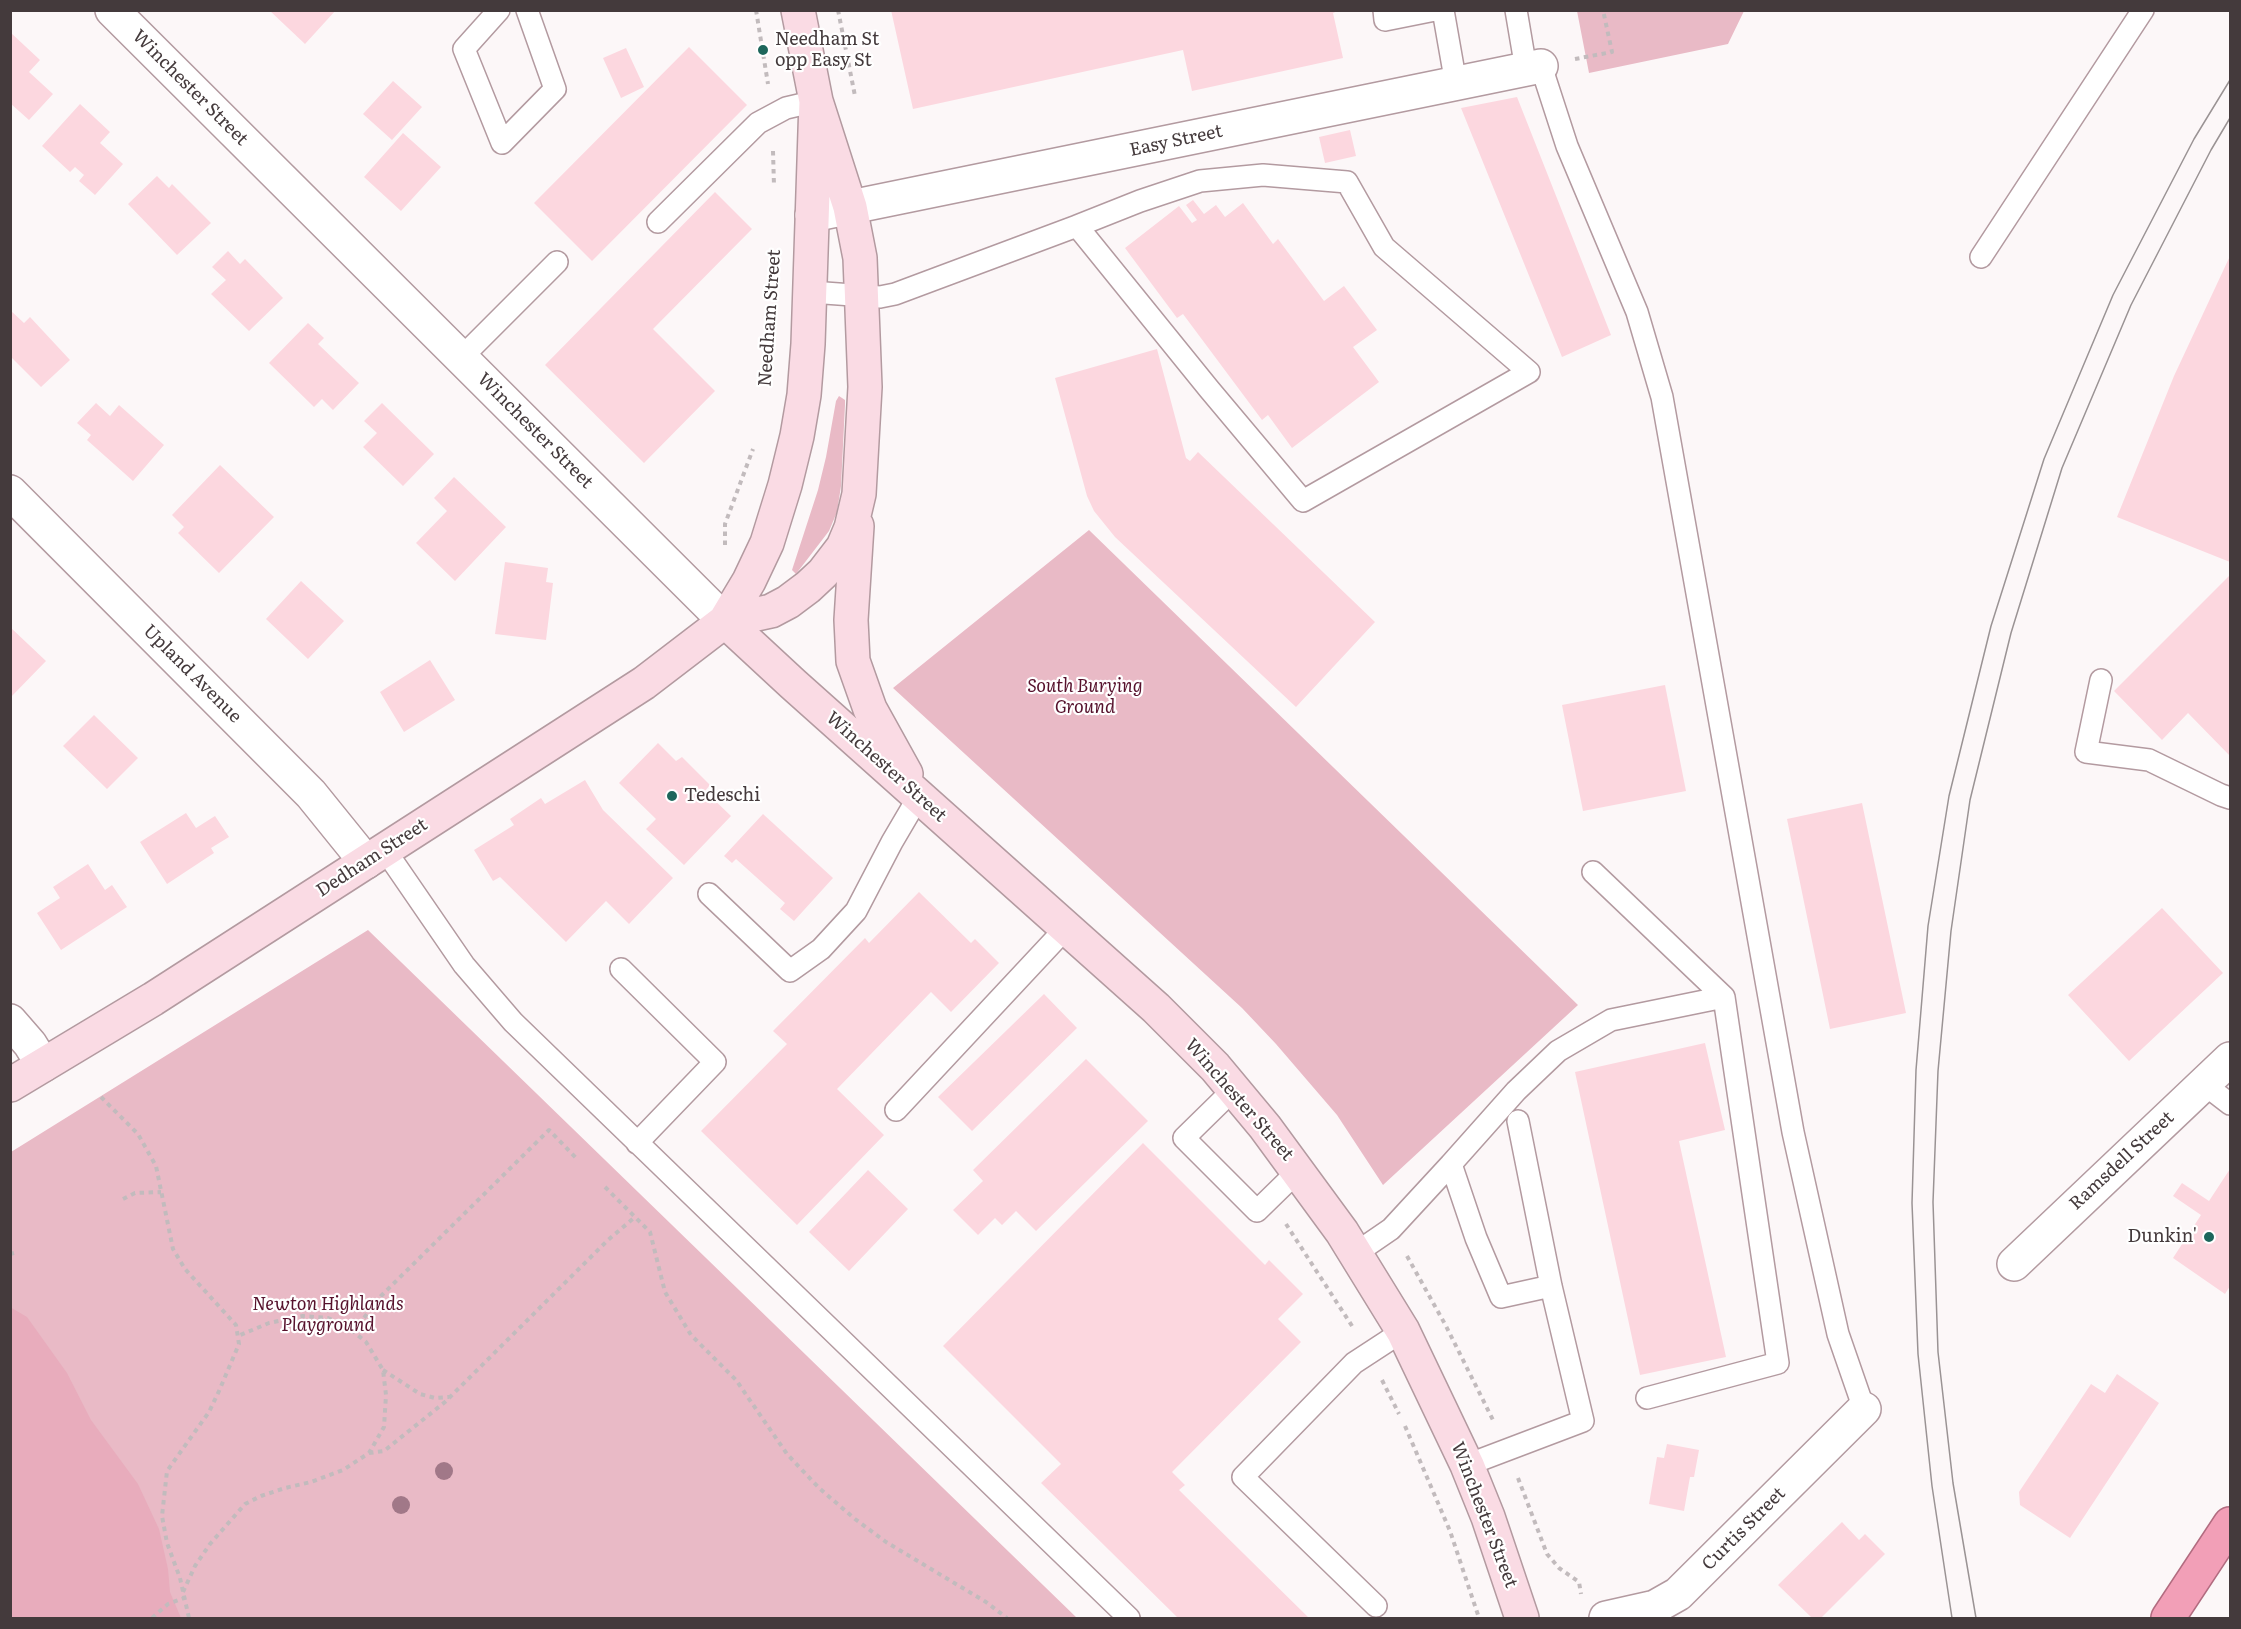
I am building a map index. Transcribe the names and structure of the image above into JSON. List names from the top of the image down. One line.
{"streets":{"main road":["Winchester Street","Needham Street","Dedham Street"],"street":["Easy Street","Upland Avenue","Ramsdell Street","Curtis Street"]},"crossings":[["Winchester Street","Needham Street"],["Winchester Street","Dedham Street"],["Easy Street","Needham Street"],["Needham Street","Dedham Street"],["Upland Avenue","Dedham Street"]],"parks":["South Burying Ground","Newton Highlands Playground"],"places":["Needham St opp Easy St","Tedeschi","Dunkin'"]}
